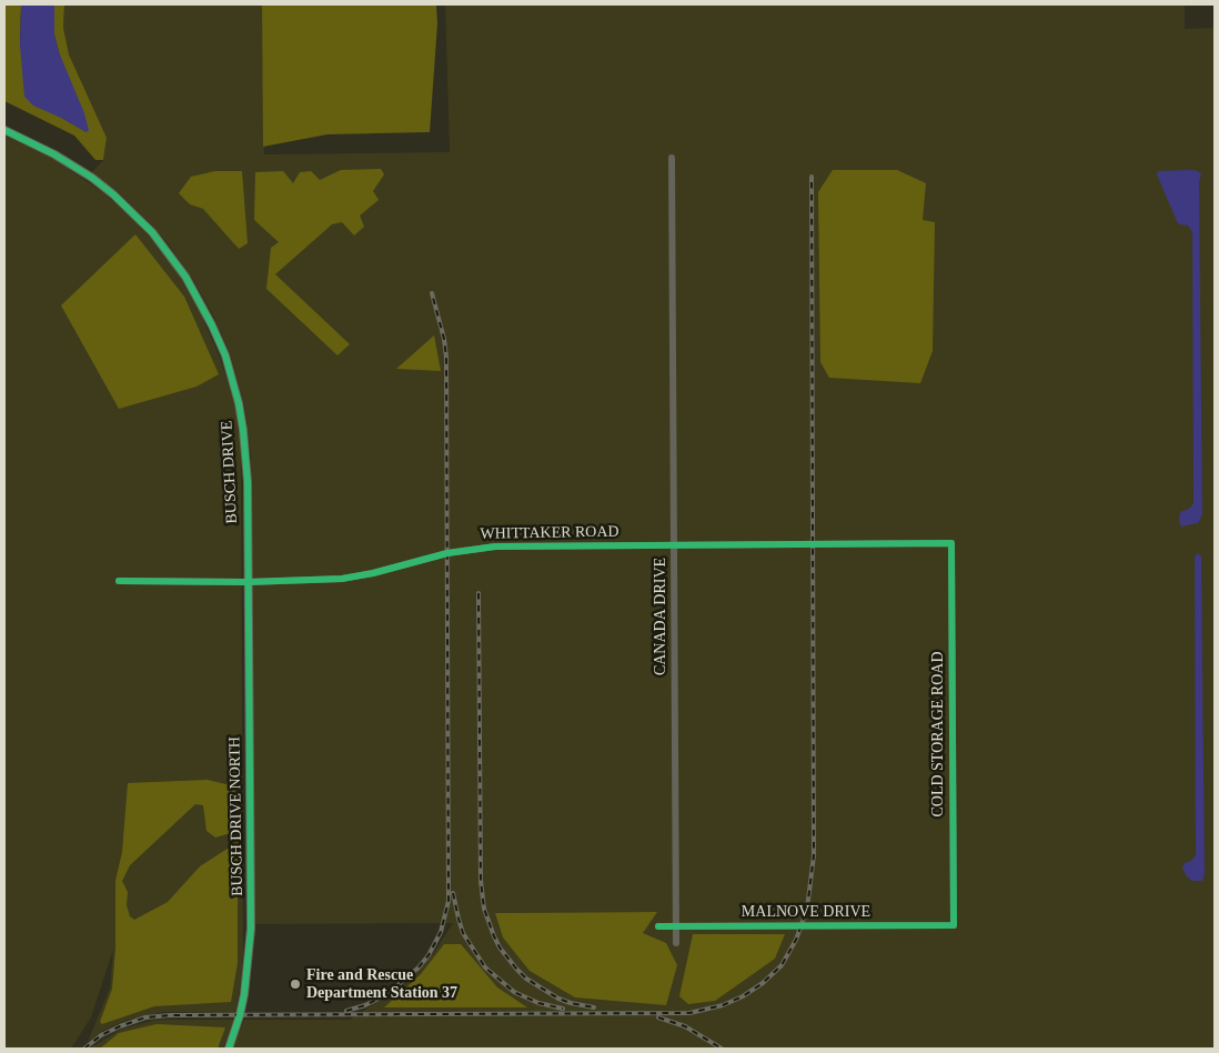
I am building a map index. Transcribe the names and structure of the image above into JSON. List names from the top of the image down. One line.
{"streets":{"street":["BUSCH DRIVE","WHITTAKER ROAD","CANADA DRIVE","COLD STORAGE ROAD","BUSCH DRIVE NORTH","MALNOVE DRIVE"]},"crossings":[["BUSCH DRIVE","WHITTAKER ROAD"],["BUSCH DRIVE","BUSCH DRIVE NORTH"],["WHITTAKER ROAD","CANADA DRIVE"],["WHITTAKER ROAD","COLD STORAGE ROAD"],["WHITTAKER ROAD","BUSCH DRIVE NORTH"],["CANADA DRIVE","MALNOVE DRIVE"],["COLD STORAGE ROAD","MALNOVE DRIVE"]],"places":["Fire and Rescue Department Station 37"]}
